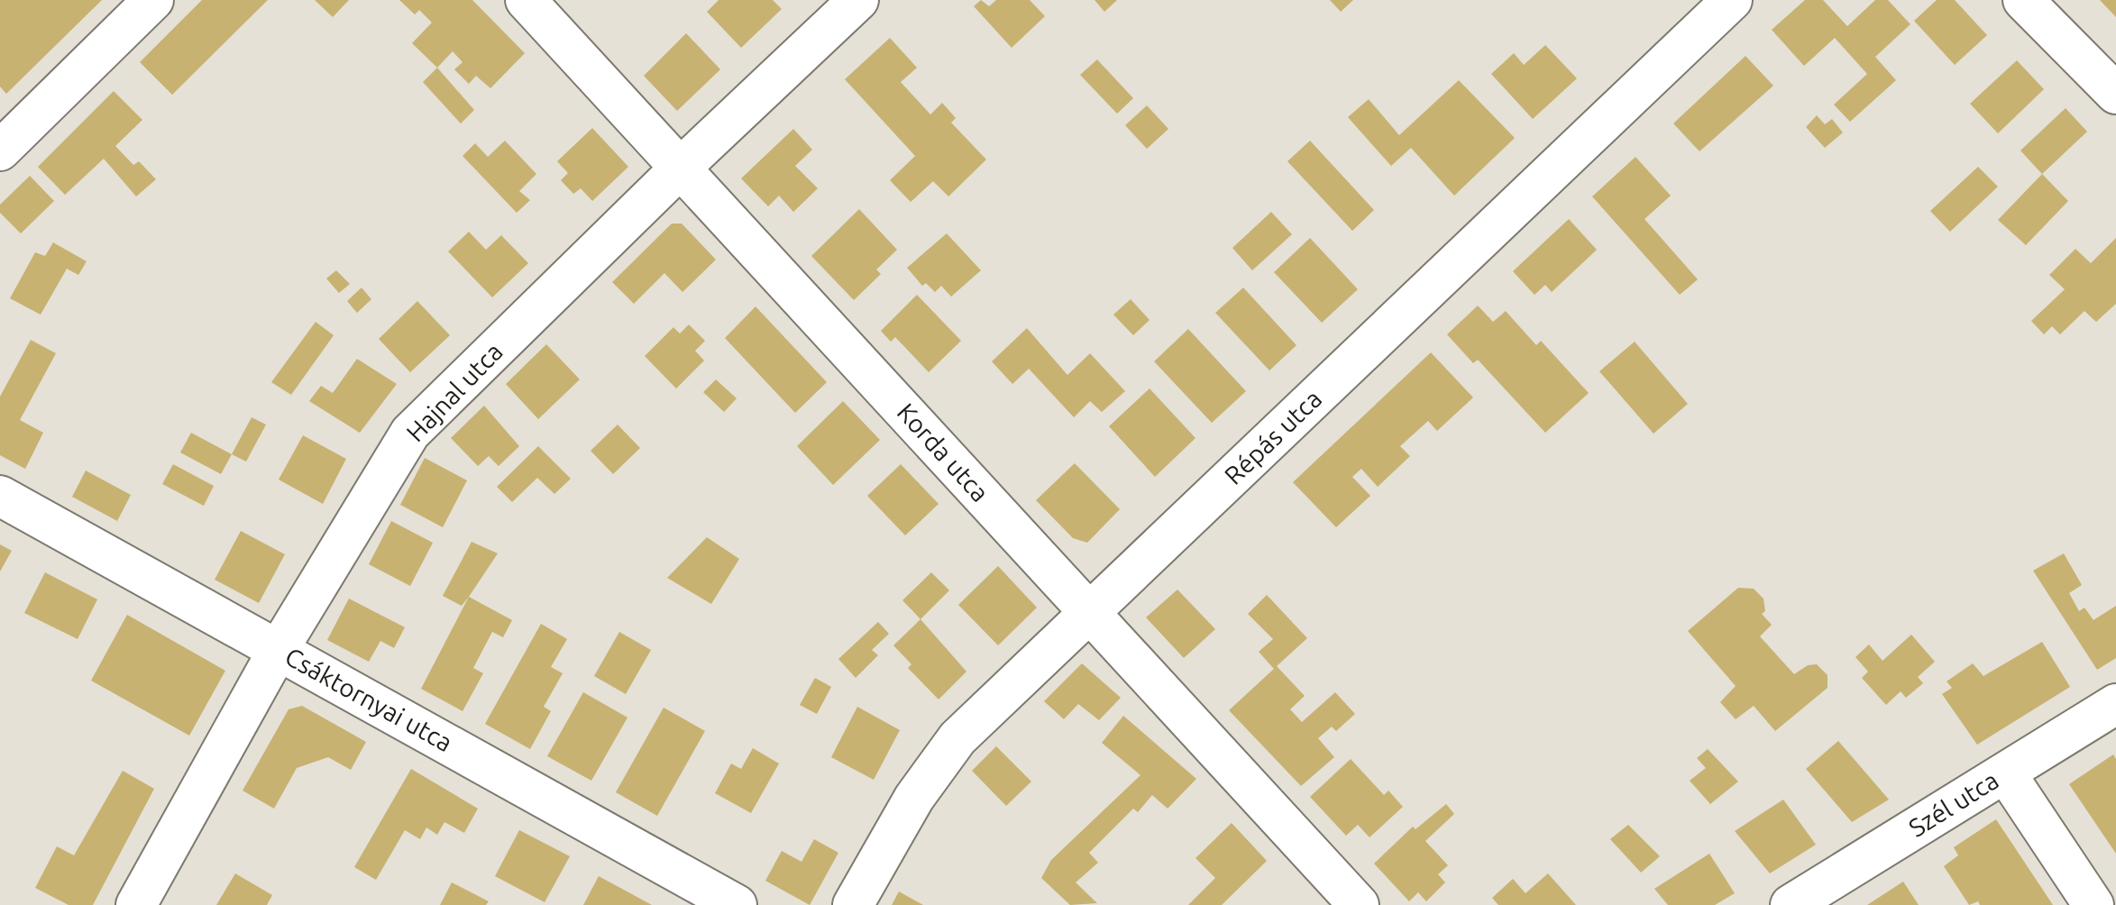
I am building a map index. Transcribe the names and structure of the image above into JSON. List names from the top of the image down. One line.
{"streets":{"street":["Hajnal utca","Répás utca","Korda utca","Csáktornyai utca","Szél utca"]},"crossings":[["Hajnal utca","Korda utca"],["Hajnal utca","Csáktornyai utca"],["Répás utca","Korda utca"]]}
